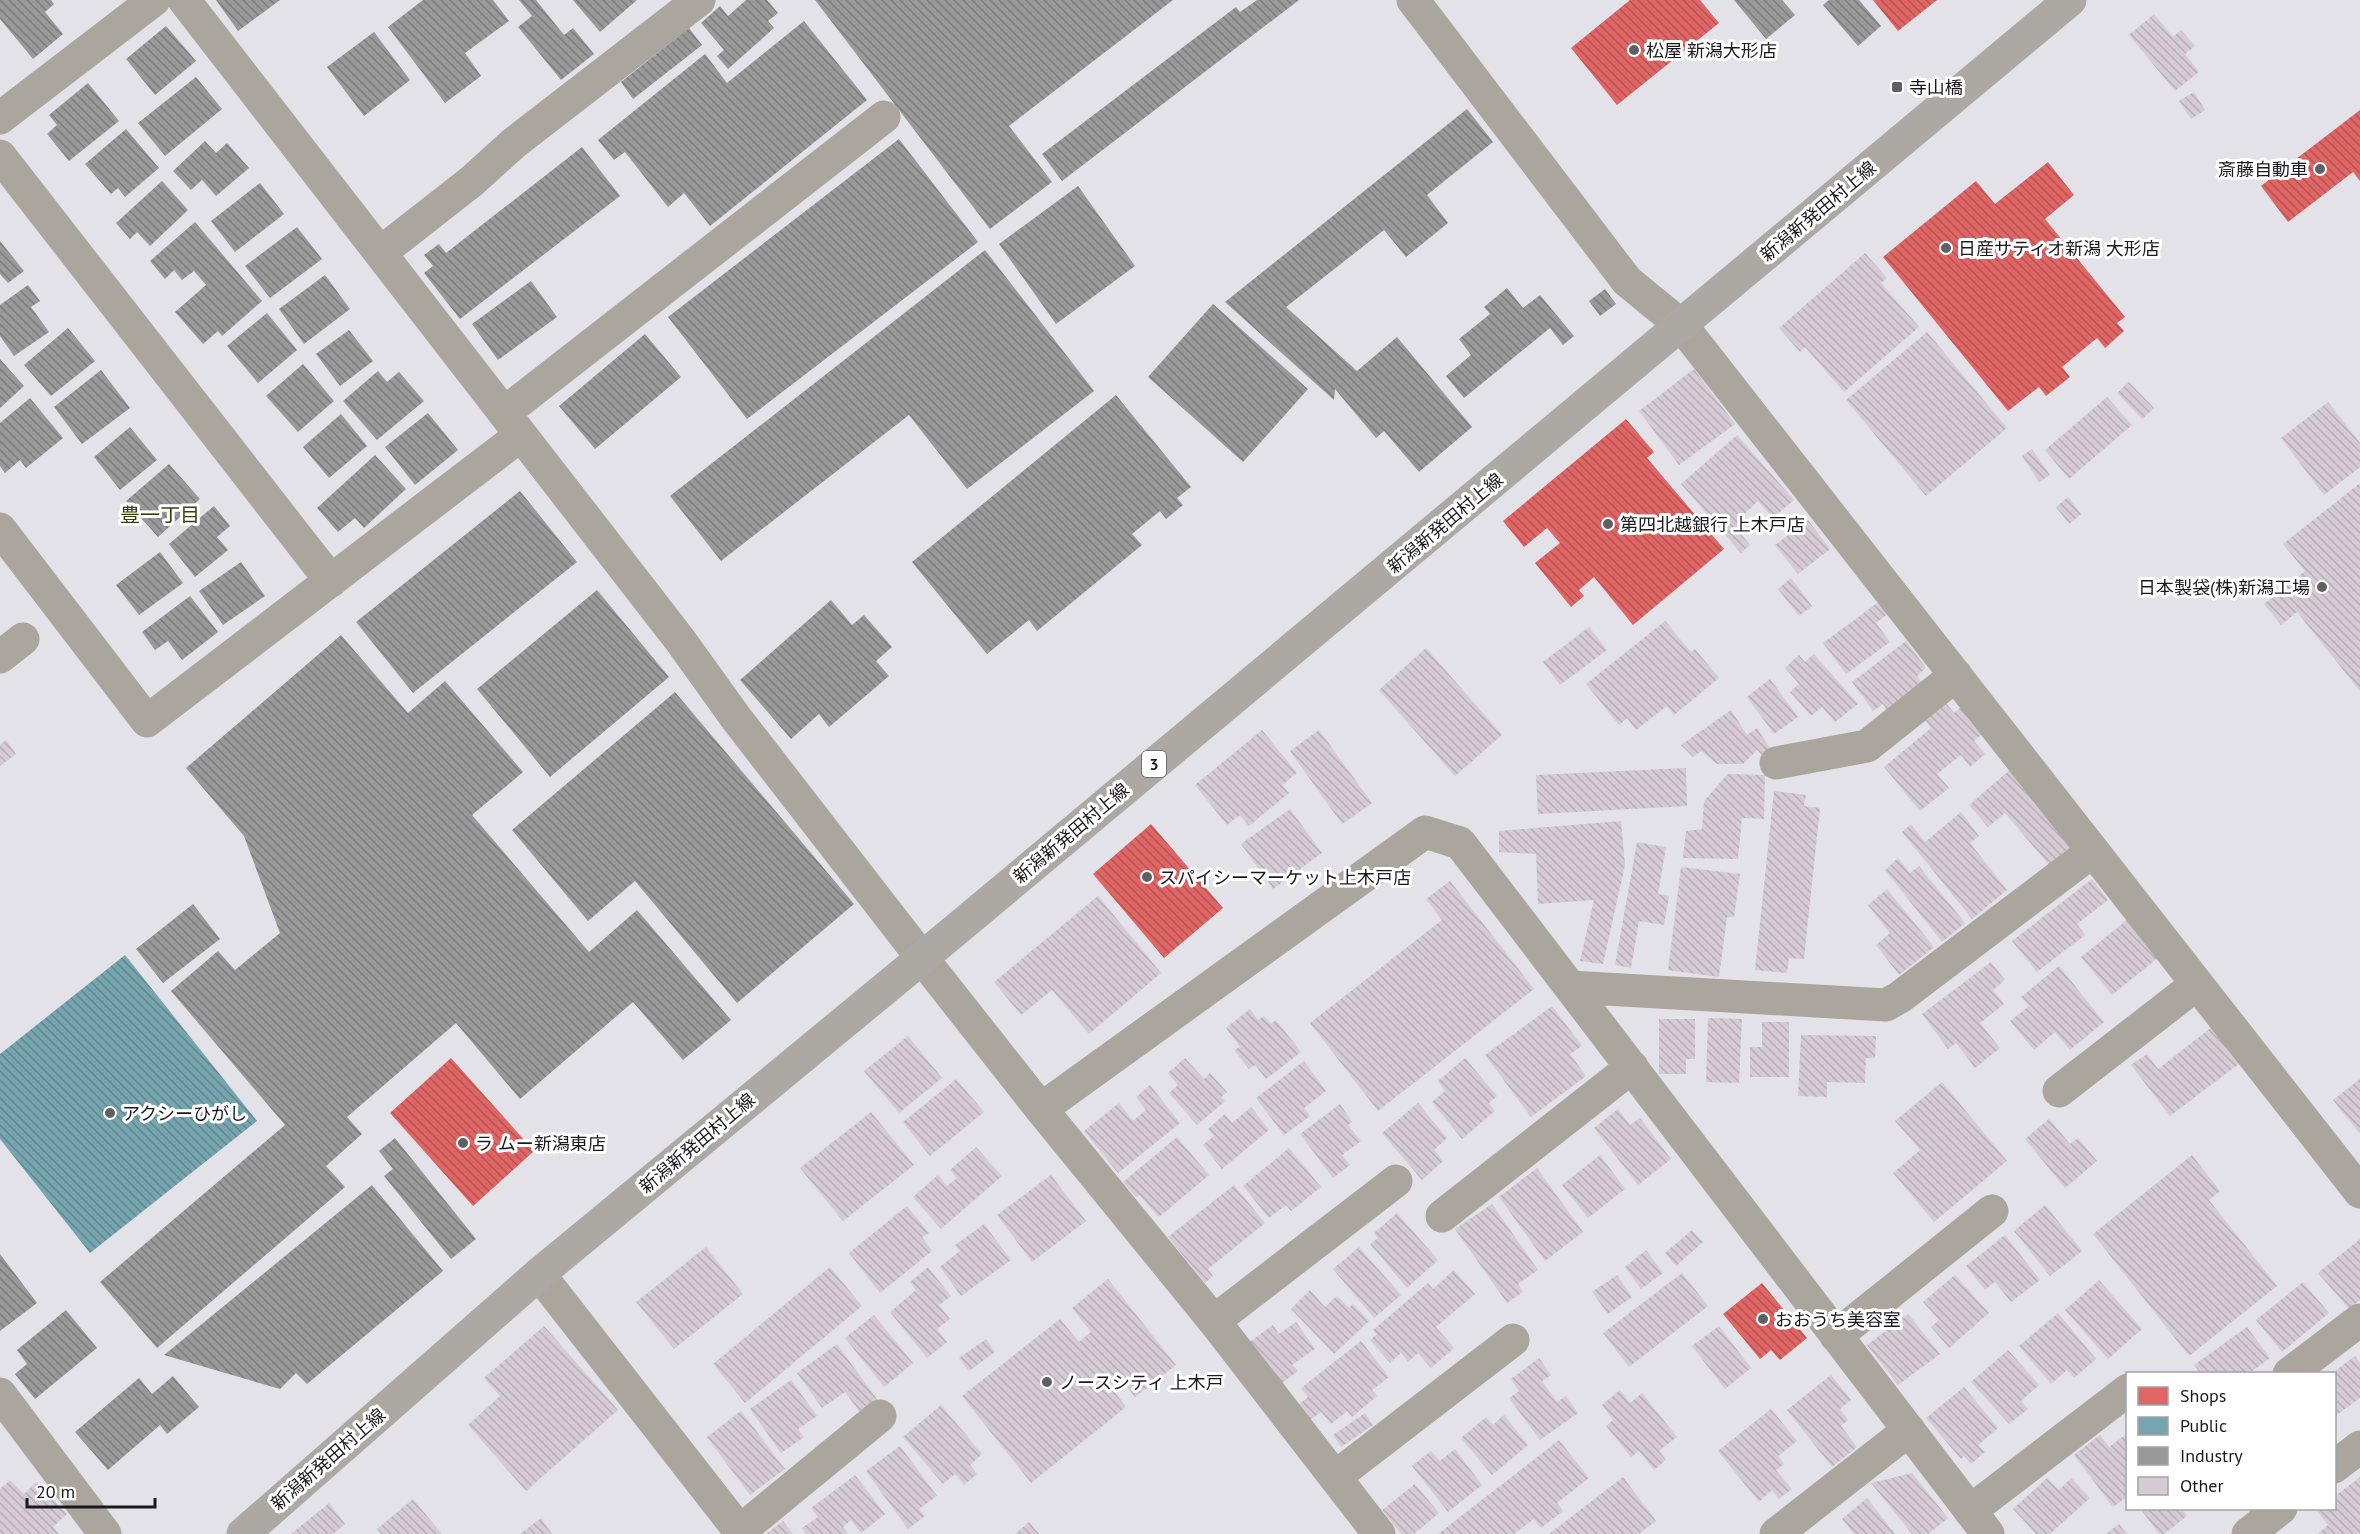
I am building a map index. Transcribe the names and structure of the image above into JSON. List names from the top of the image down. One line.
{"streets":{"main road":["新潟新発田村上線","3"]},"districts":["豊一丁目"],"places":{"other":["松屋 新潟大形店","斎藤自動車","日産サティオ新潟 大形店","第四北越銀行 上木戸店","日本製袋(株)新潟工場","スパイシーマーケット上木戸店","アクシーひがし","ラ ムー新潟東店","おおうち美容室","ノースシティ 上木戸"],"transit":["寺山橋"]},"legend":["Shops","Public","Industry","Other"],"scale_bar":"20 m"}
